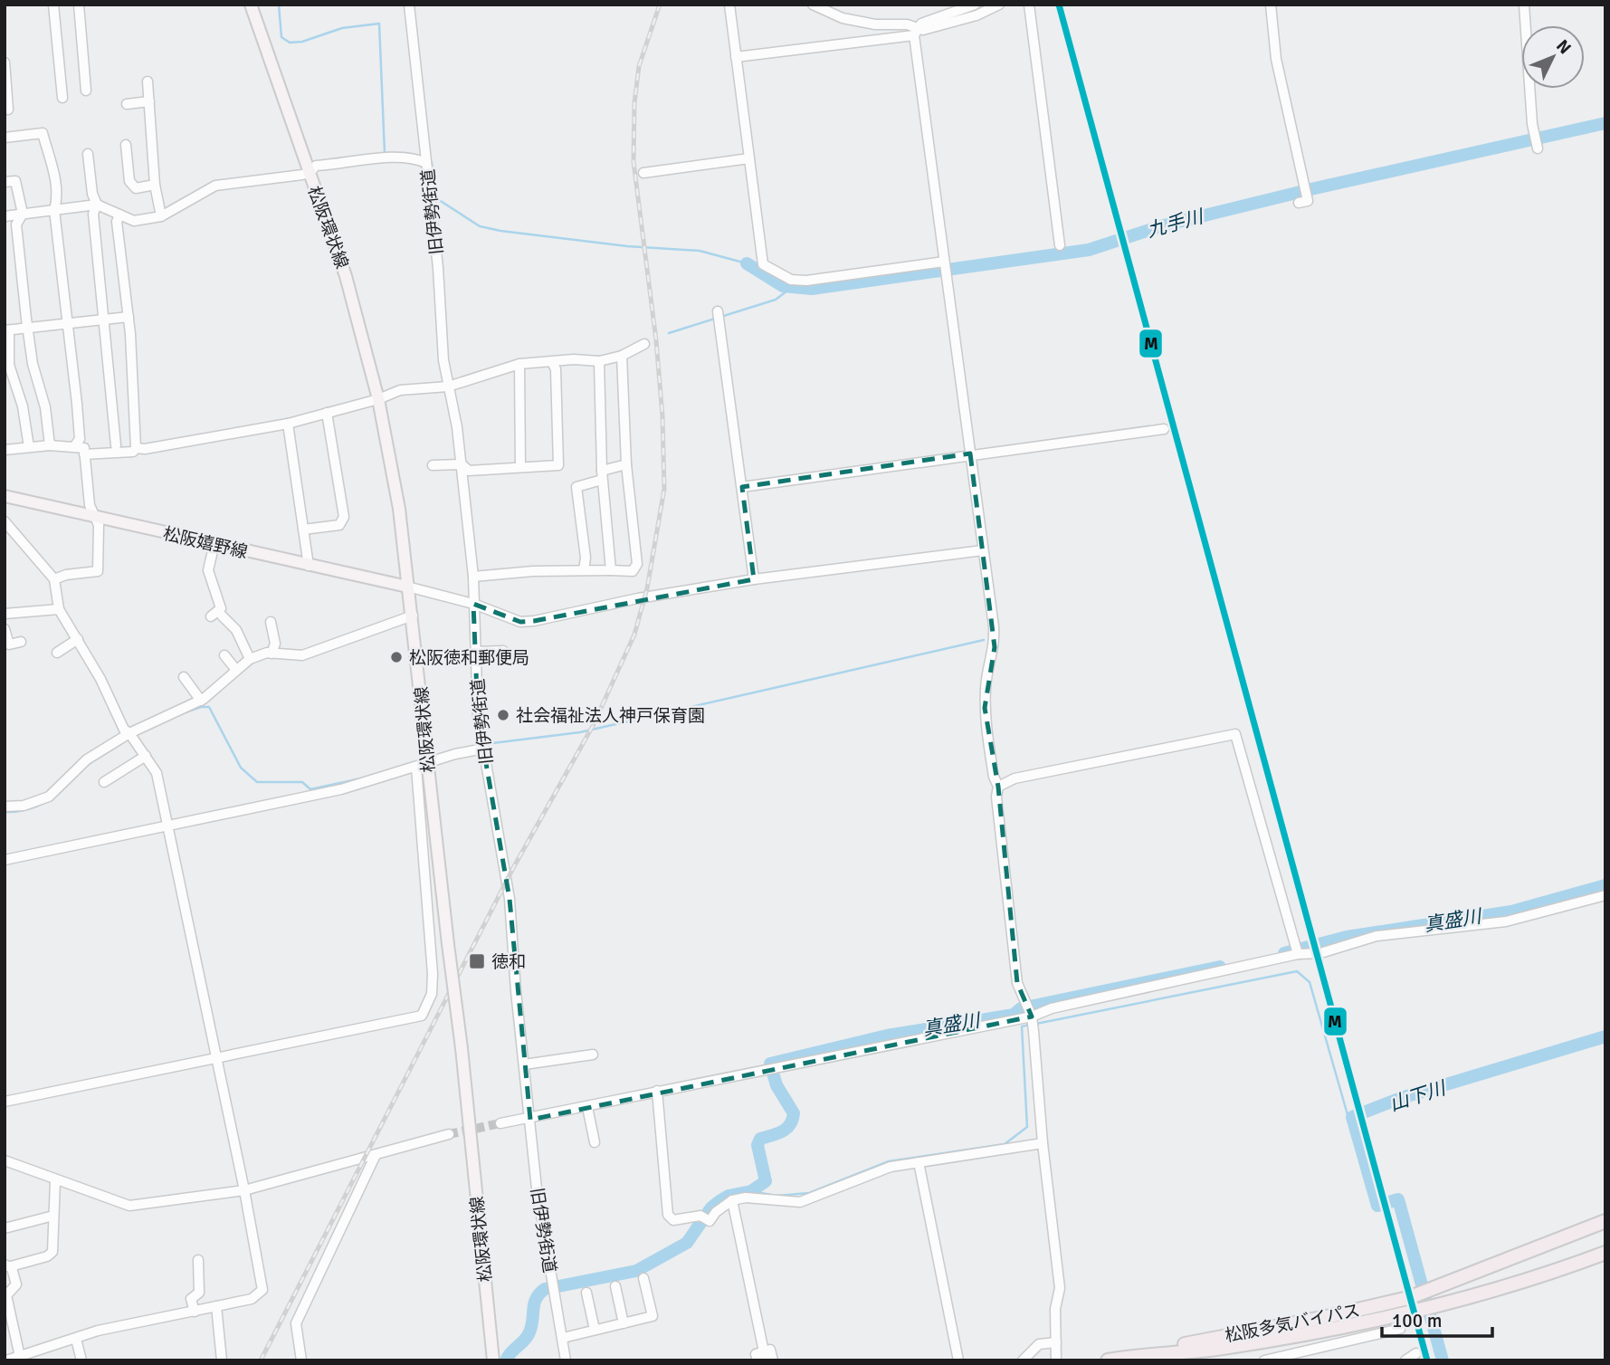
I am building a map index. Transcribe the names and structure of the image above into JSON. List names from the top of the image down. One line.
{"streets":{"highway":["松阪多気バイパス"],"main road":["松阪環状線","松阪嬉野線"],"street":["旧伊勢街道"]},"crossings":[["松阪環状線","松阪嬉野線"]],"water":["九手川","真盛川","山下川"],"places":{"other":["松阪徳和郵便局","社会福祉法人神戸保育園"],"transit":["徳和"]},"lines":["transit line M"],"scale_bar":"100 m","north":"top right"}
